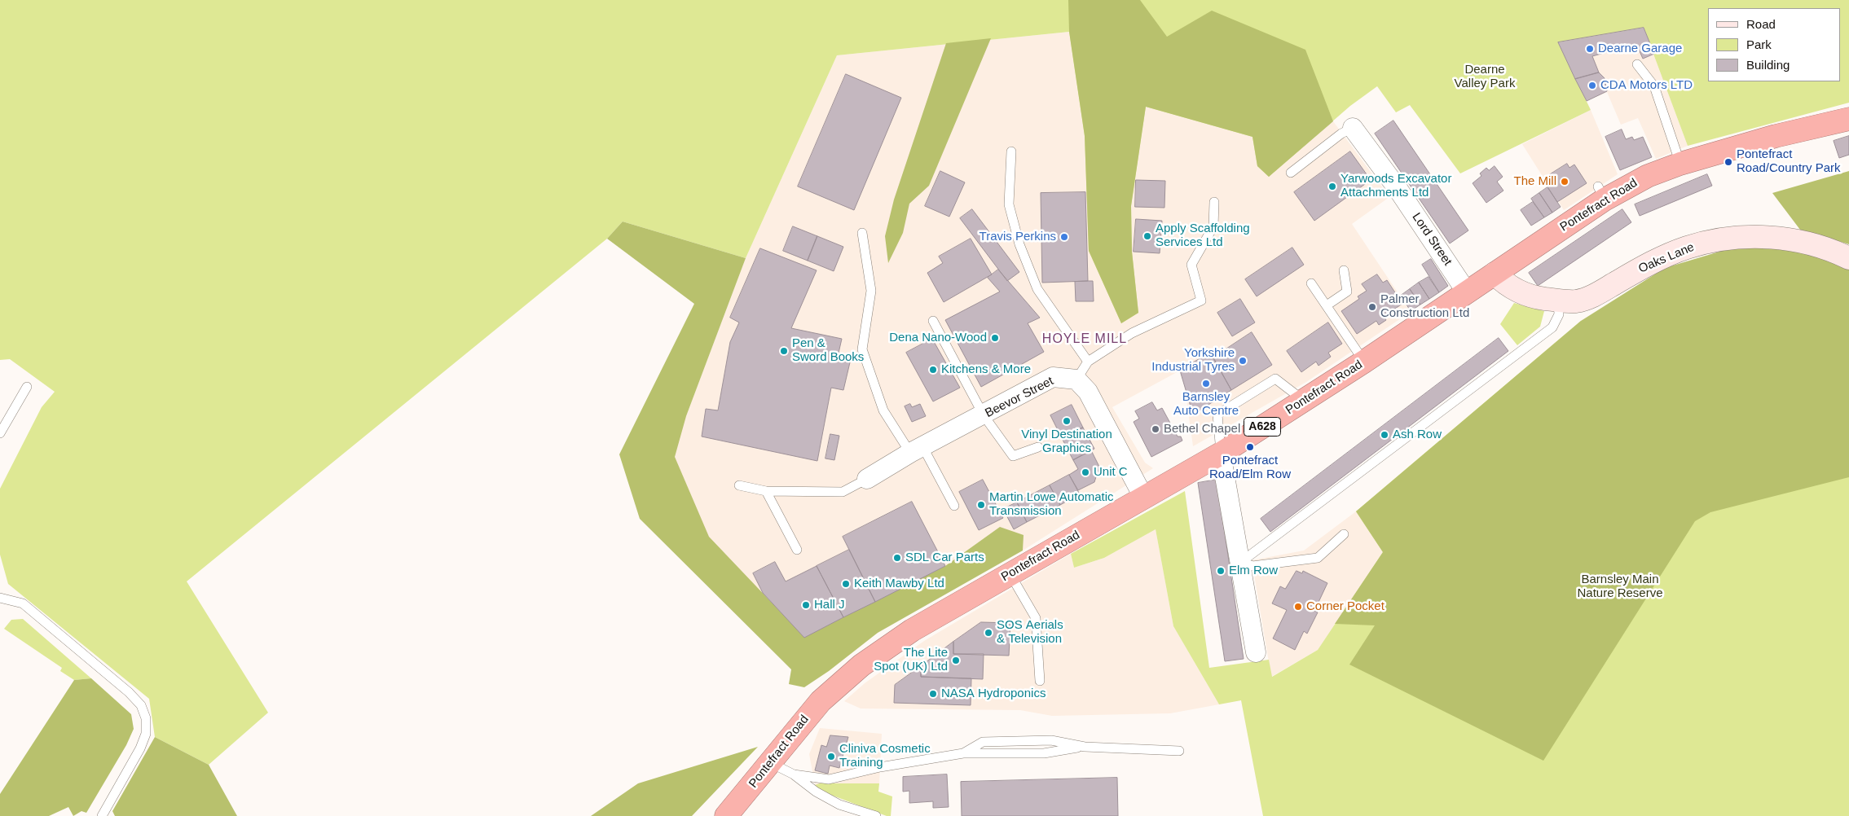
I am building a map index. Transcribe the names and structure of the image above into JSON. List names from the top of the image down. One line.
{"streets":{"highway":["Pontefract Road","A628"],"street":["Lord Street","Oaks Lane","Beevor Street"]},"crossings":[["Pontefract Road","Lord Street"],["Pontefract Road","Oaks Lane"]],"districts":["HOYLE MILL"],"parks":["Dearne Valley Park","Barnsley Main Nature Reserve"],"places":["Dearne Garage","CDA Motors LTD","Pontefract Road/Country Park","The Mill","Yarwoods Excavator Attachments Ltd","Apply Scaffolding Services Ltd","Travis Perkins","Palmer Construction Ltd","Dena Nano-Wood","Pen & Sword Books","Yorkshire Industrial Tyres","Kitchens & More","Barnsley Auto Centre","Vinyl Destination Graphics","Bethel Chapel","Ash Row","Pontefract Road/Elm Row","Unit C","Martin Lowe Automatic Transmission","SDL Car Parts","Elm Row","Keith Mawby Ltd","Hall J","Corner Pocket","SOS Aerials & Television","The Lite Spot (UK) Ltd","NASA Hydroponics","Cliniva Cosmetic Training"],"legend":["Road","Park","Building"]}
